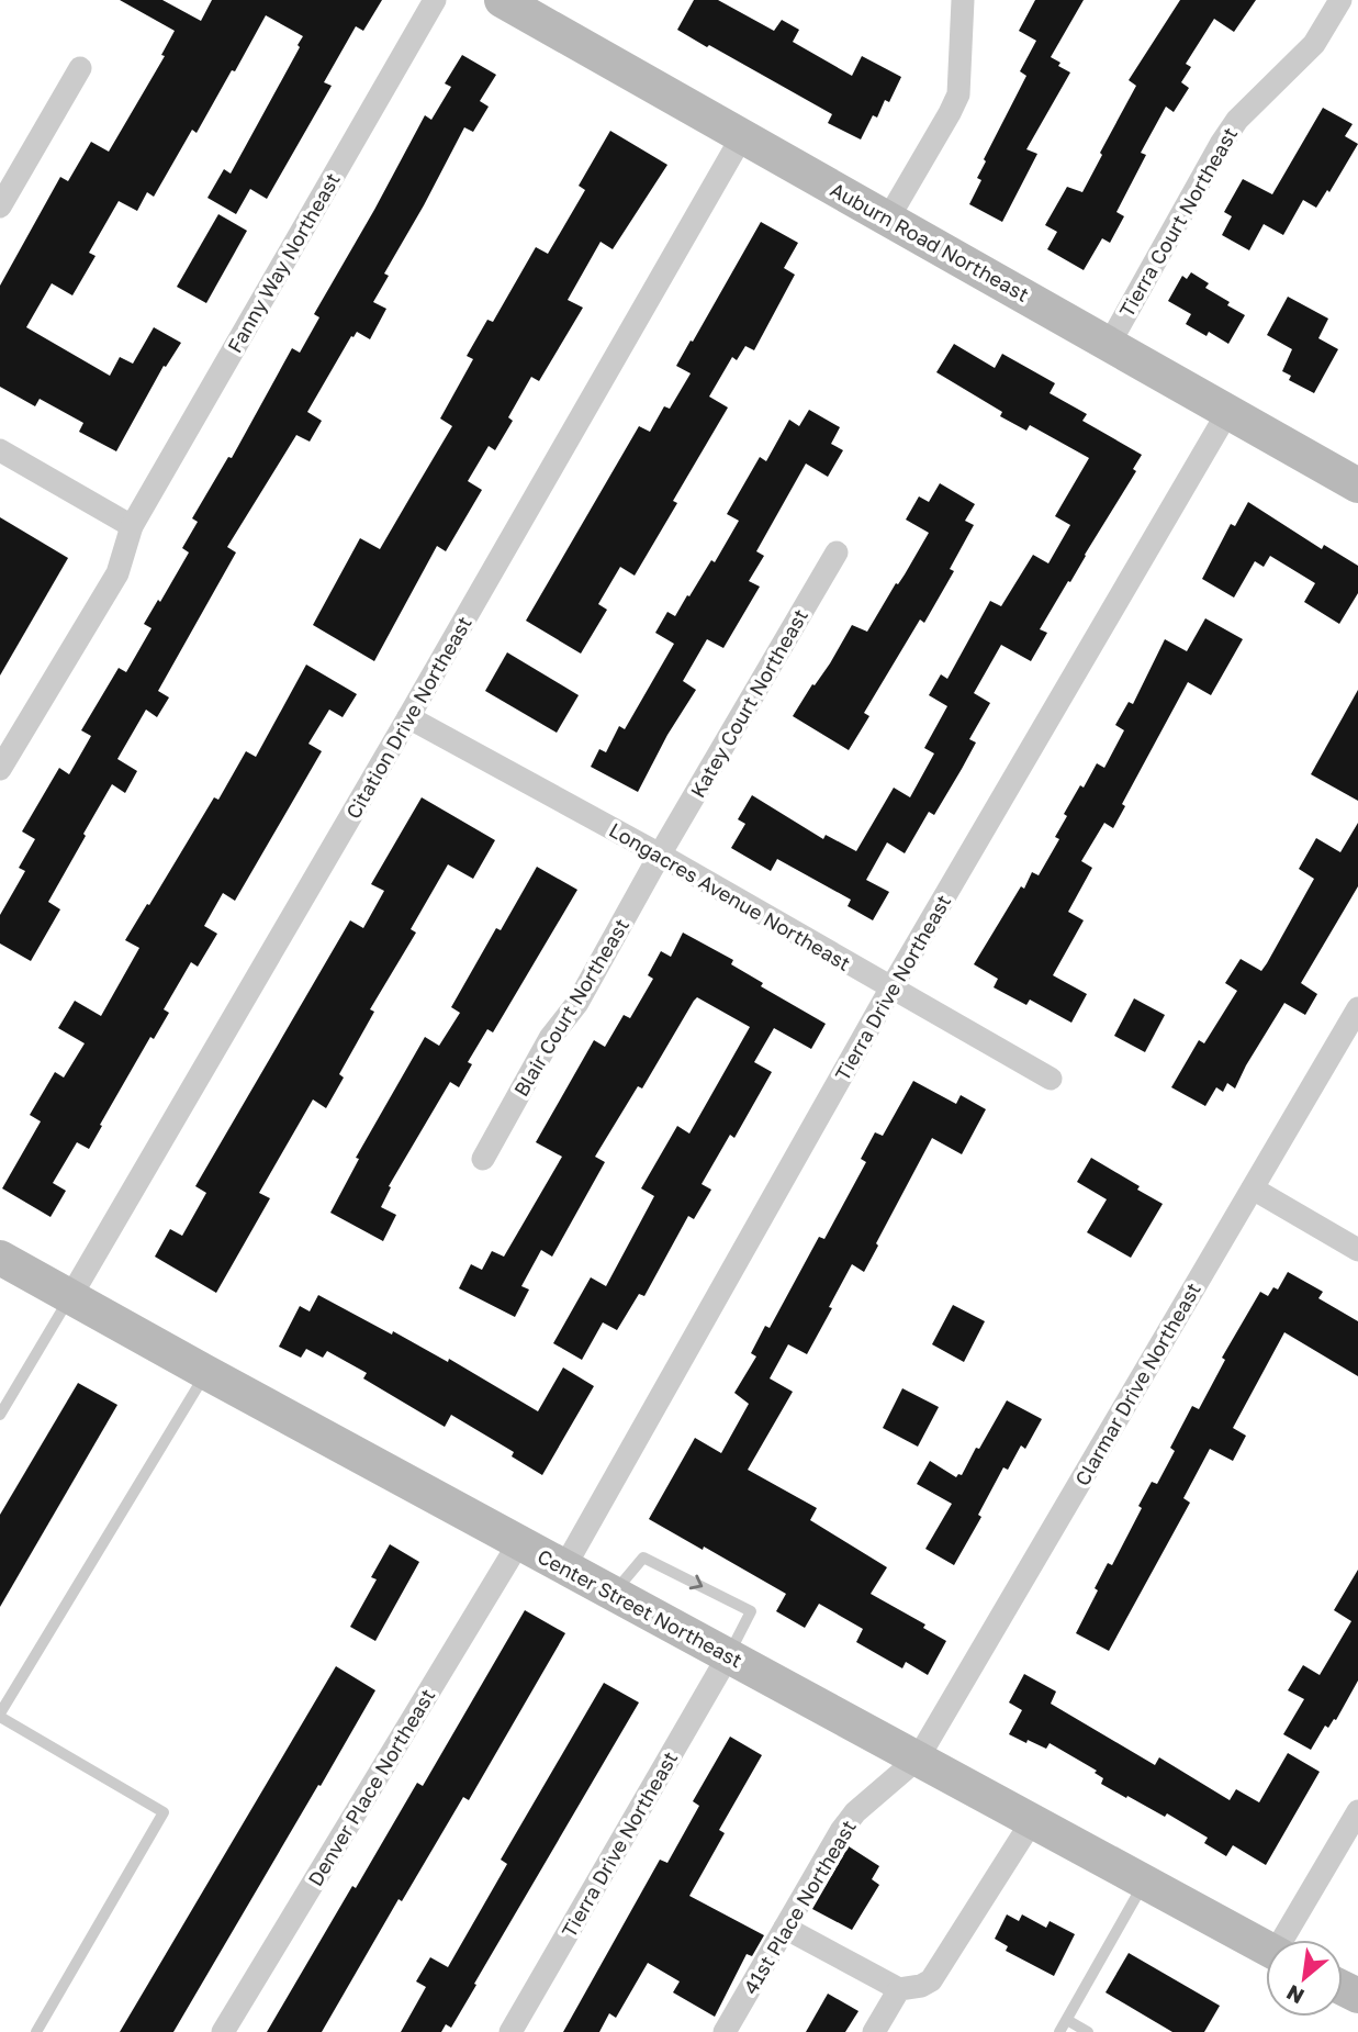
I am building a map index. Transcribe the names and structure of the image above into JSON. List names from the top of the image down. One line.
{"streets":{"main road":["Auburn Road Northeast","Center Street Northeast"],"street":["Tierra Court Northeast","Fanny Way Northeast","Katey Court Northeast","Citation Drive Northeast","Longacres Avenue Northeast","Tierra Drive Northeast","Blair Court Northeast","Clarmar Drive Northeast","Denver Place Northeast","41st Place Northeast"]},"crossings":[["Tierra Court Northeast","Auburn Road Northeast"],["Auburn Road Northeast","Citation Drive Northeast"],["Auburn Road Northeast","Tierra Drive Northeast"],["Katey Court Northeast","Longacres Avenue Northeast"],["Katey Court Northeast","Blair Court Northeast"],["Citation Drive Northeast","Longacres Avenue Northeast"],["Citation Drive Northeast","Center Street Northeast"],["Longacres Avenue Northeast","Tierra Drive Northeast"],["Longacres Avenue Northeast","Blair Court Northeast"],["Tierra Drive Northeast","Center Street Northeast"],["Clarmar Drive Northeast","Center Street Northeast"],["Clarmar Drive Northeast","41st Place Northeast"],["Center Street Northeast","Denver Place Northeast"],["Center Street Northeast","41st Place Northeast"]],"north":"bottom left"}
